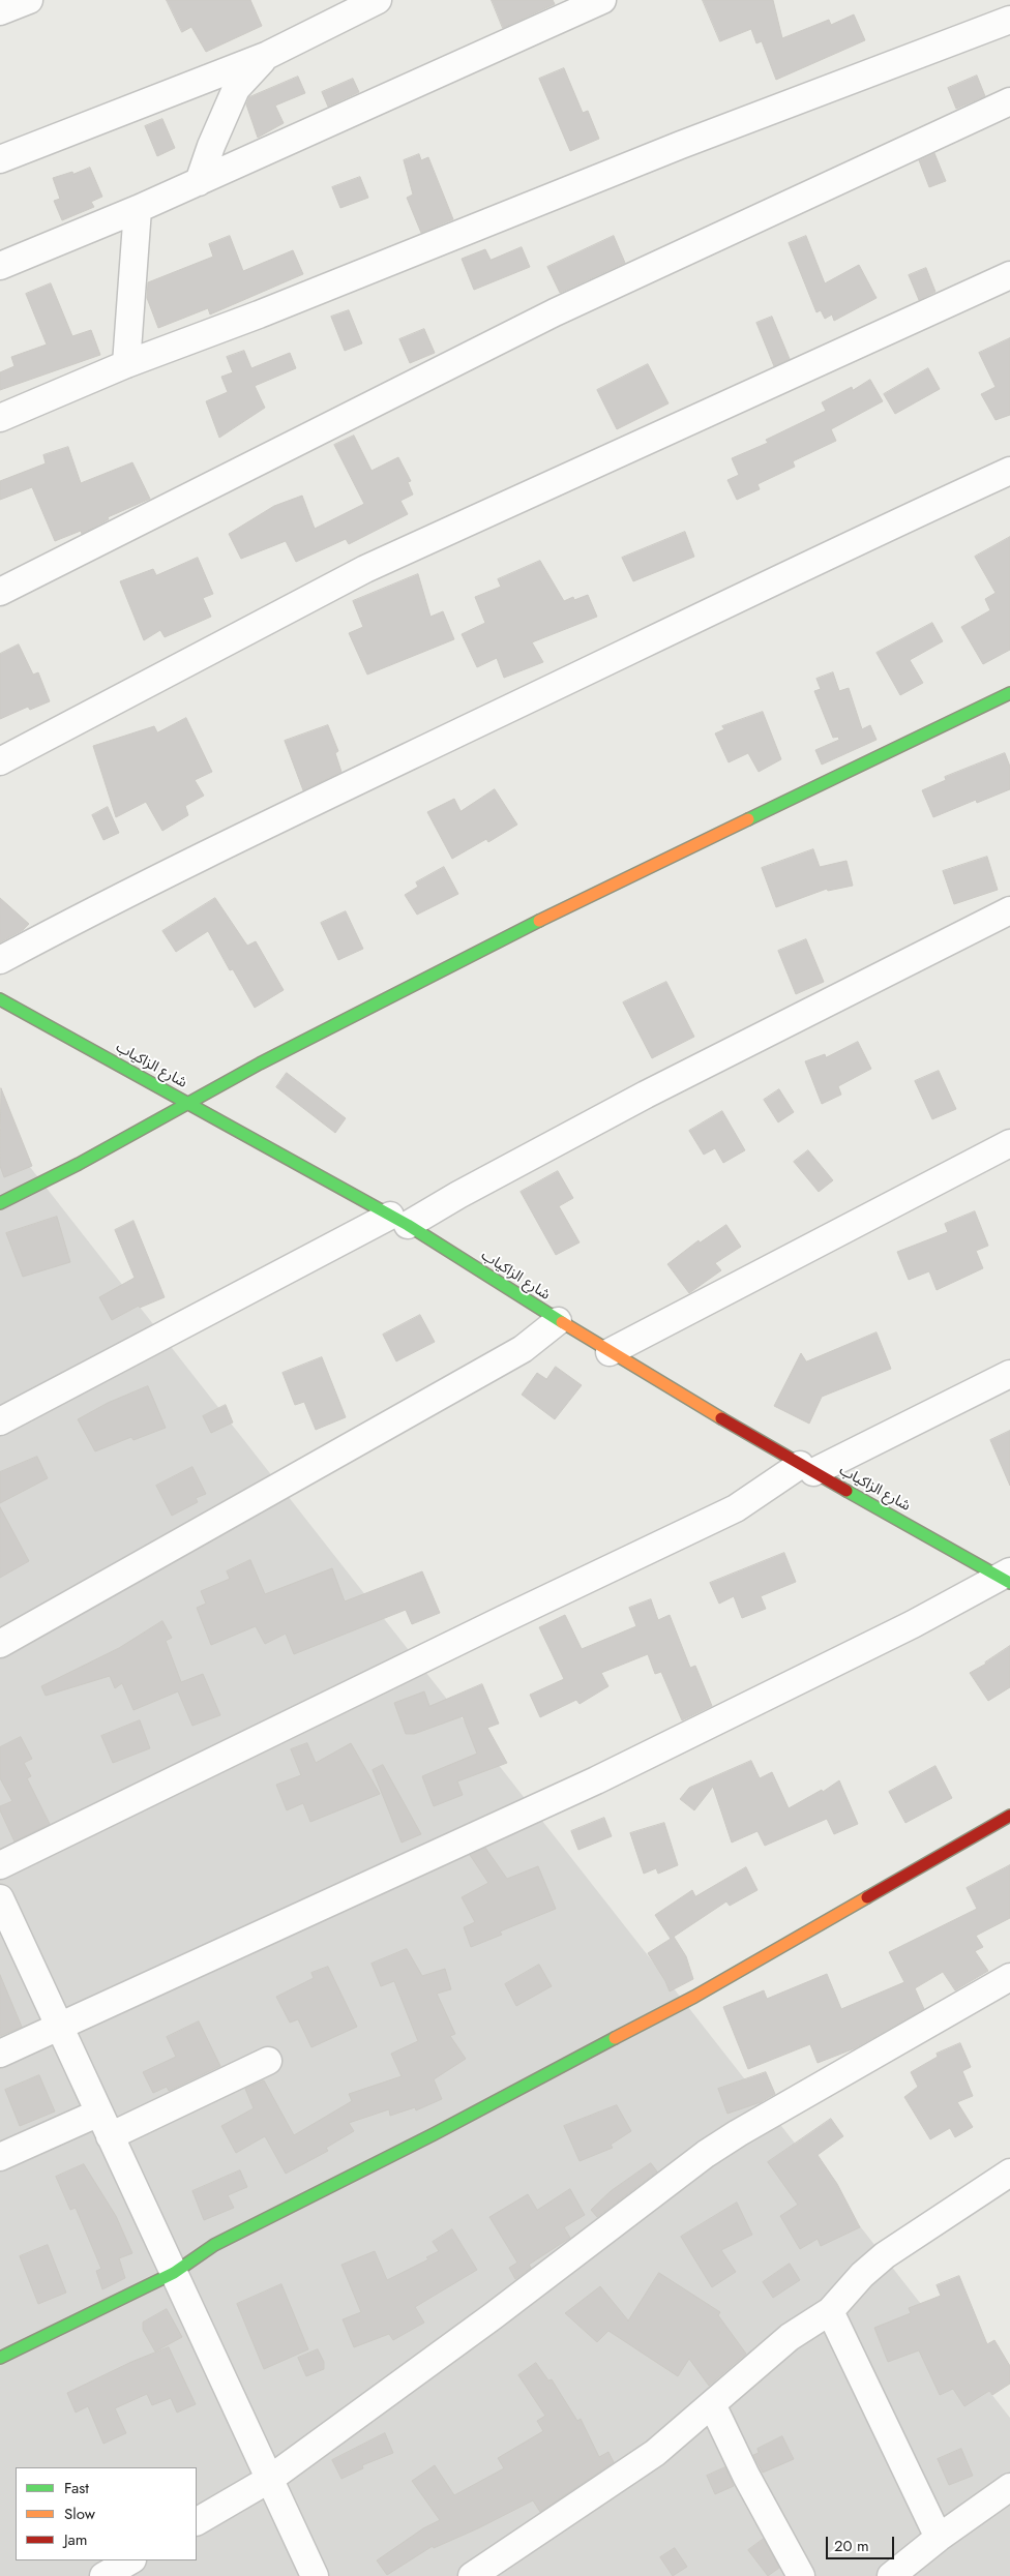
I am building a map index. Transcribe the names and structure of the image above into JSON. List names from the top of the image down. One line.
{"streets":{"street":["شارع الزاكياب"]},"legend":["Fast","Slow","Jam"],"scale_bar":"20 m"}
